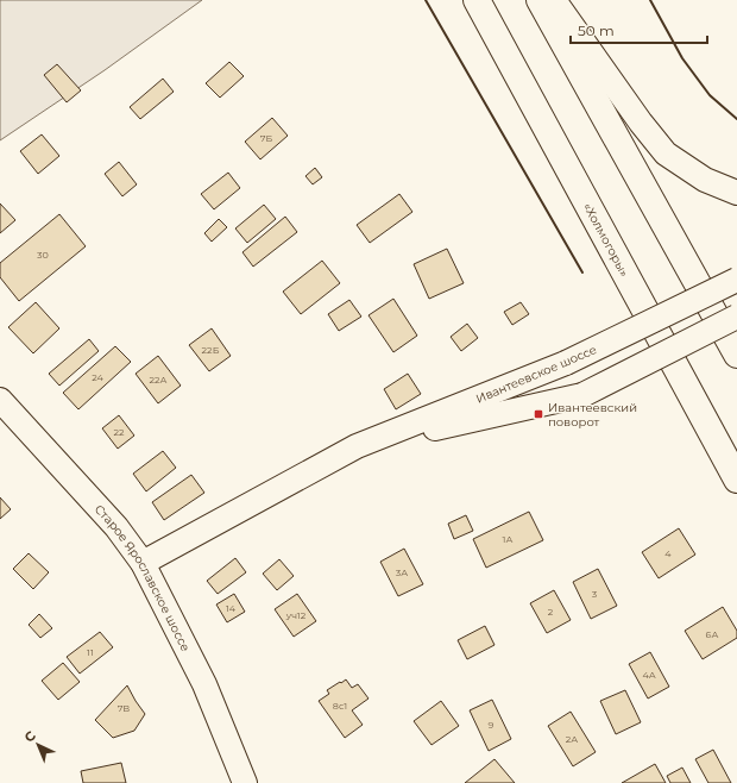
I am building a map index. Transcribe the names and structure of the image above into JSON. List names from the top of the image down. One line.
{"streets":{"highway":["«Холмогоры»"],"main road":["Ивантеевское шоссе","Старое Ярославское шоссе"]},"crossings":[["Ивантеевское шоссе","Старое Ярославское шоссе"]],"places":{"transit":["Ивантеевский поворот"]},"house_numbers":["7Б","30","22Б","24","22А","22","1А","4","3А","3","14","2","уч12","6А","11","4А","8с1","7В","9","2А"],"scale_bar":"50 m","north":"top left"}
